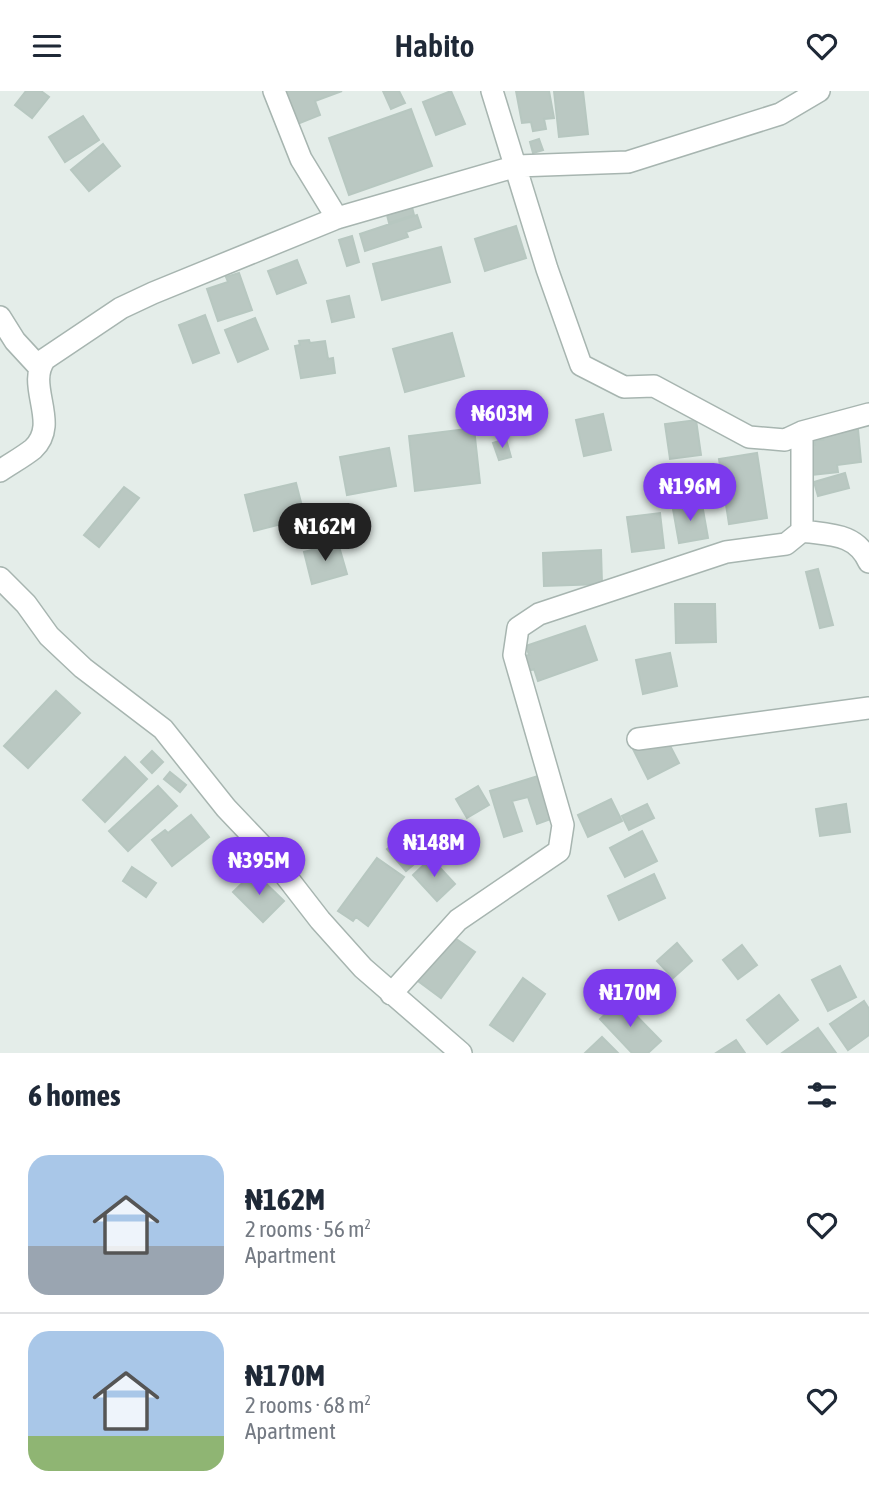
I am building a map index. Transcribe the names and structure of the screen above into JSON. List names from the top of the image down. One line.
{"page":{"header":"Habito","price":["₦603M","₦196M","₦162M","₦148M","₦395M","₦170M"],"heading":"6 homes","list":[{"name":"₦162M","note":"2 rooms · 56 m² · Apartment"},{"name":"₦170M","note":"2 rooms · 68 m² · Apartment"}]}}
